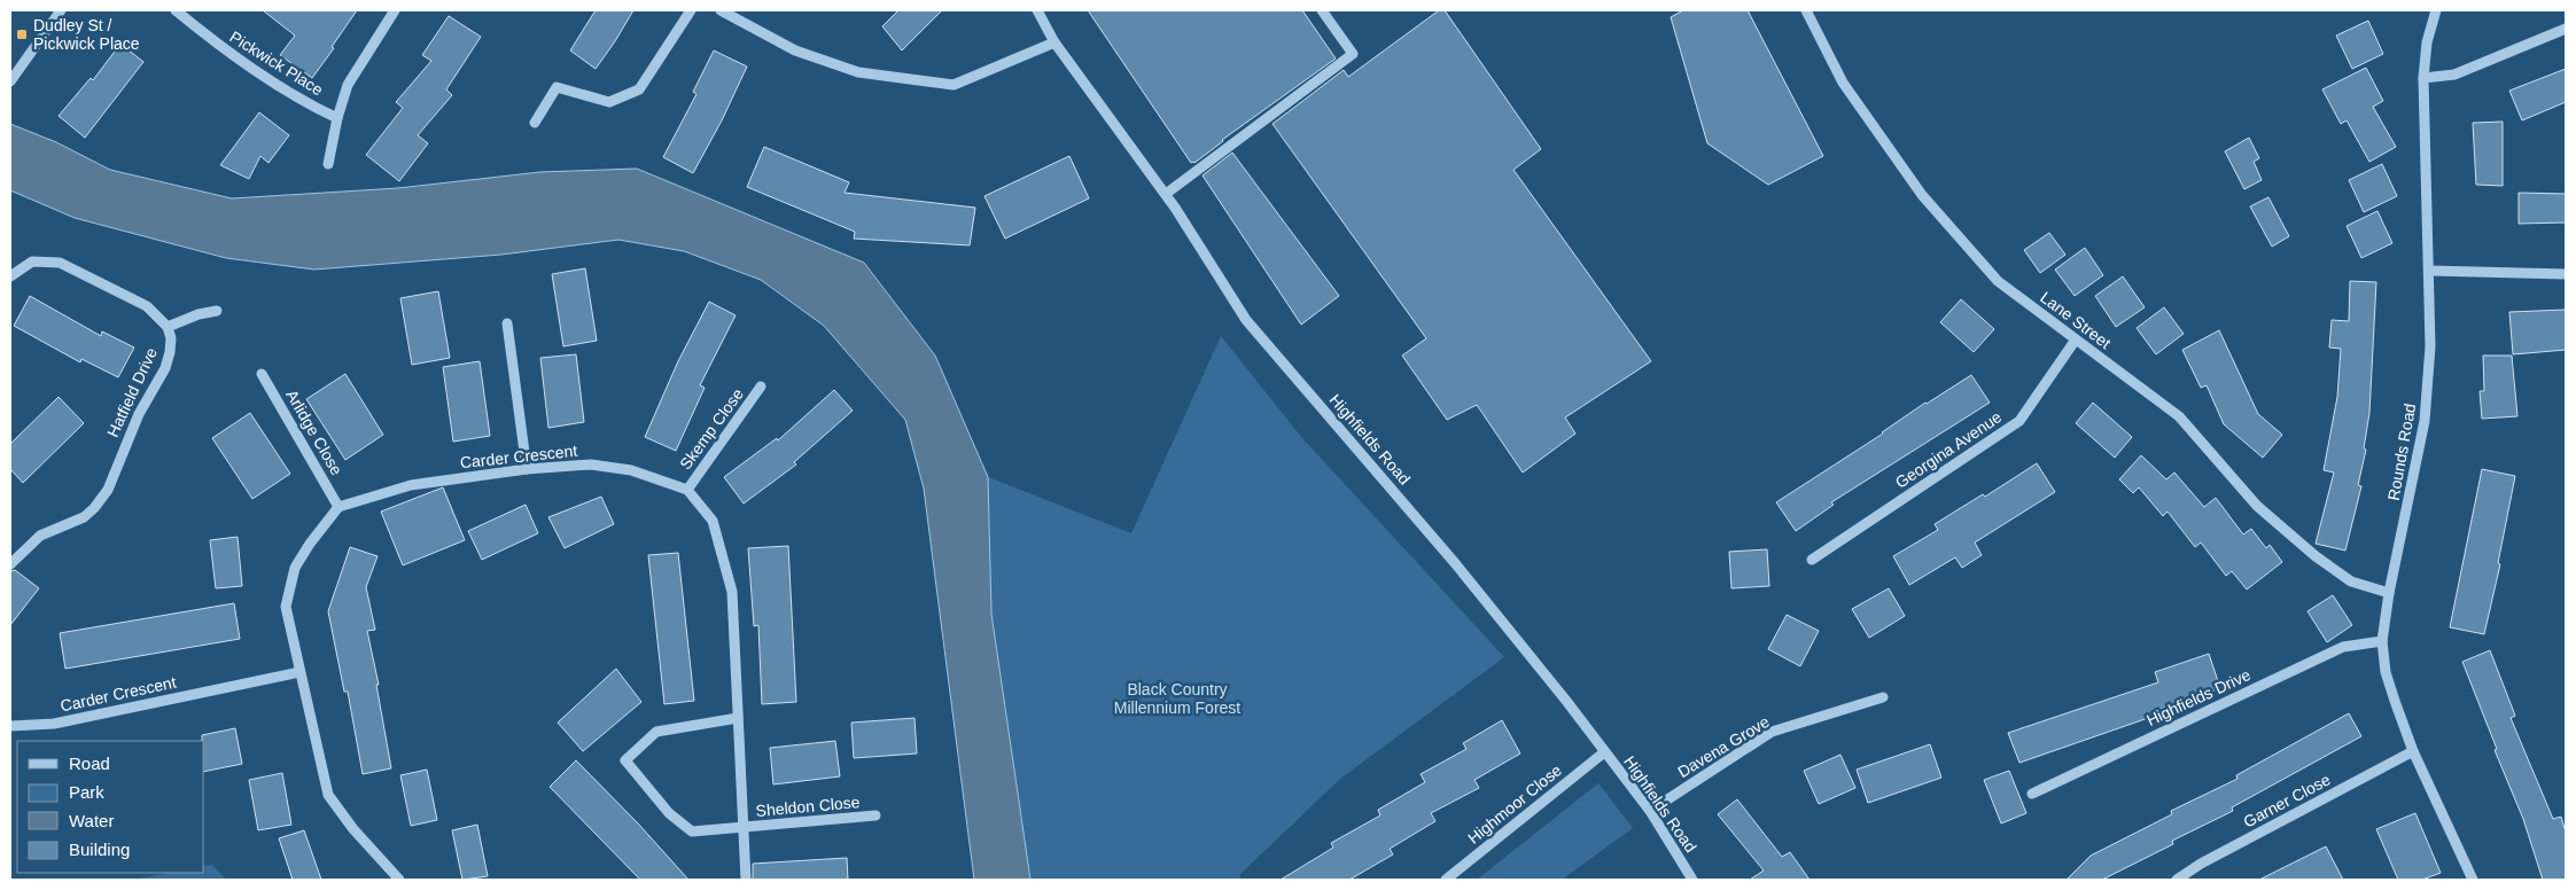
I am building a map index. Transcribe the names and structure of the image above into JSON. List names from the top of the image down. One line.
{"streets":{"street":["Pickwick Place","Lane Street","Hatfield Drive","Skemp Close","Arlidge Close","Highfields Road","Georgina Avenue","Rounds Road","Carder Crescent","Highfields Drive","Davena Grove","Garner Close","Highmoor Close","Sheldon Close"]},"crossings":[["Lane Street","Georgina Avenue"],["Lane Street","Rounds Road"],["Skemp Close","Carder Crescent"],["Arlidge Close","Carder Crescent"],["Highfields Road","Davena Grove"],["Highfields Road","Highmoor Close"],["Rounds Road","Highfields Drive"],["Rounds Road","Garner Close"]],"parks":["Black Country Millennium Forest"],"places":{"transit":["Dudley St / Pickwick Place"]},"legend":["Road","Park","Water","Building"]}
